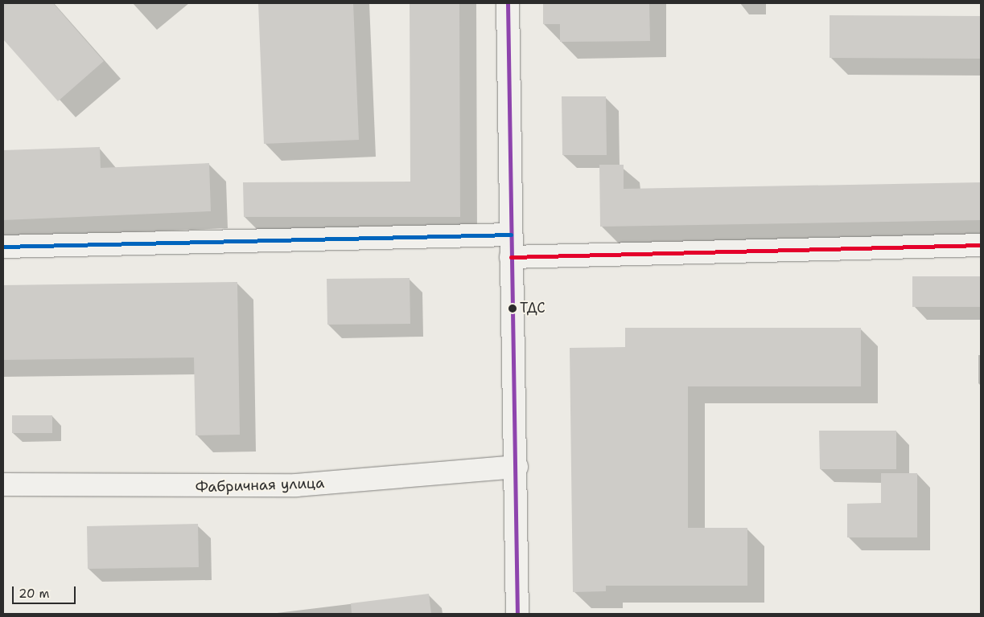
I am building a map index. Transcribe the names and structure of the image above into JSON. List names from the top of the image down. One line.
{"streets":{"street":["Фабричная улица"]},"places":["ТДС"],"scale_bar":"20 m"}
